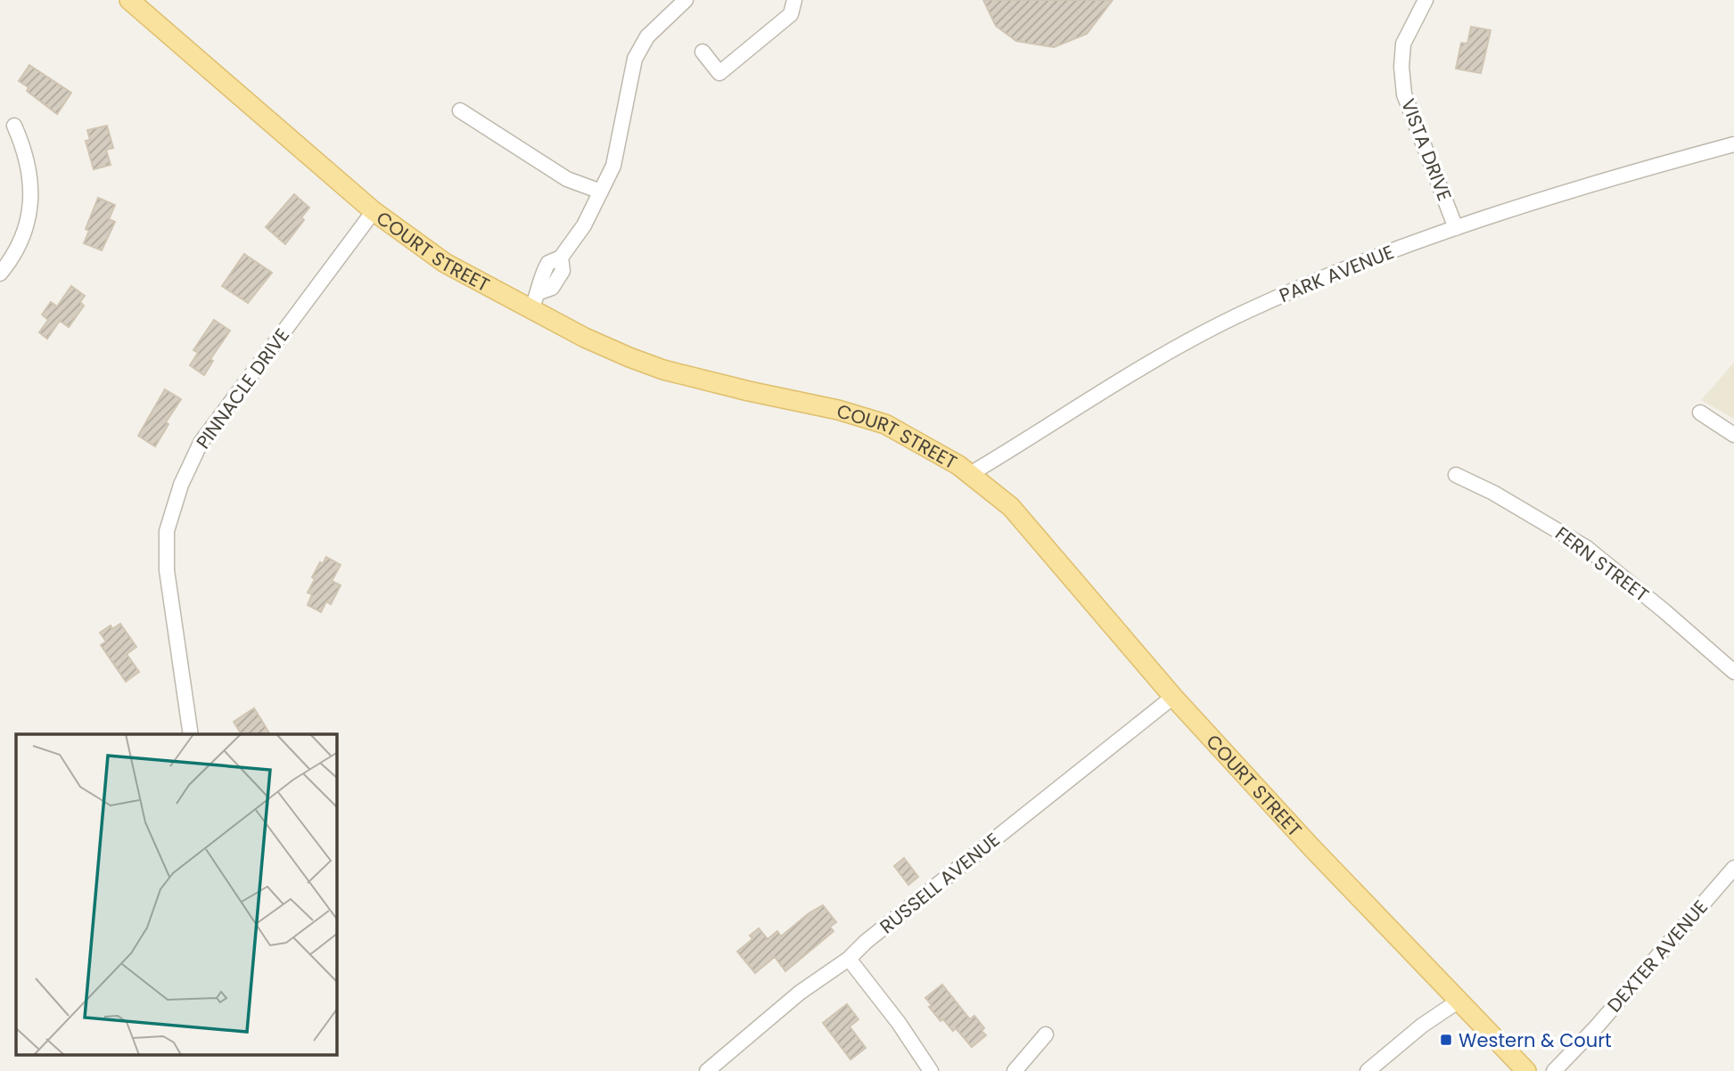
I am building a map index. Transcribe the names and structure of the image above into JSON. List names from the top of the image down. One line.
{"streets":{"main road":["COURT STREET"],"street":["VISTA DRIVE","PARK AVENUE","PINNACLE DRIVE","FERN STREET","RUSSELL AVENUE","DEXTER AVENUE"]},"crossings":[["VISTA DRIVE","PARK AVENUE"],["COURT STREET","PARK AVENUE"],["COURT STREET","PINNACLE DRIVE"],["COURT STREET","RUSSELL AVENUE"]],"places":{"transit":["Western & Court"]}}
